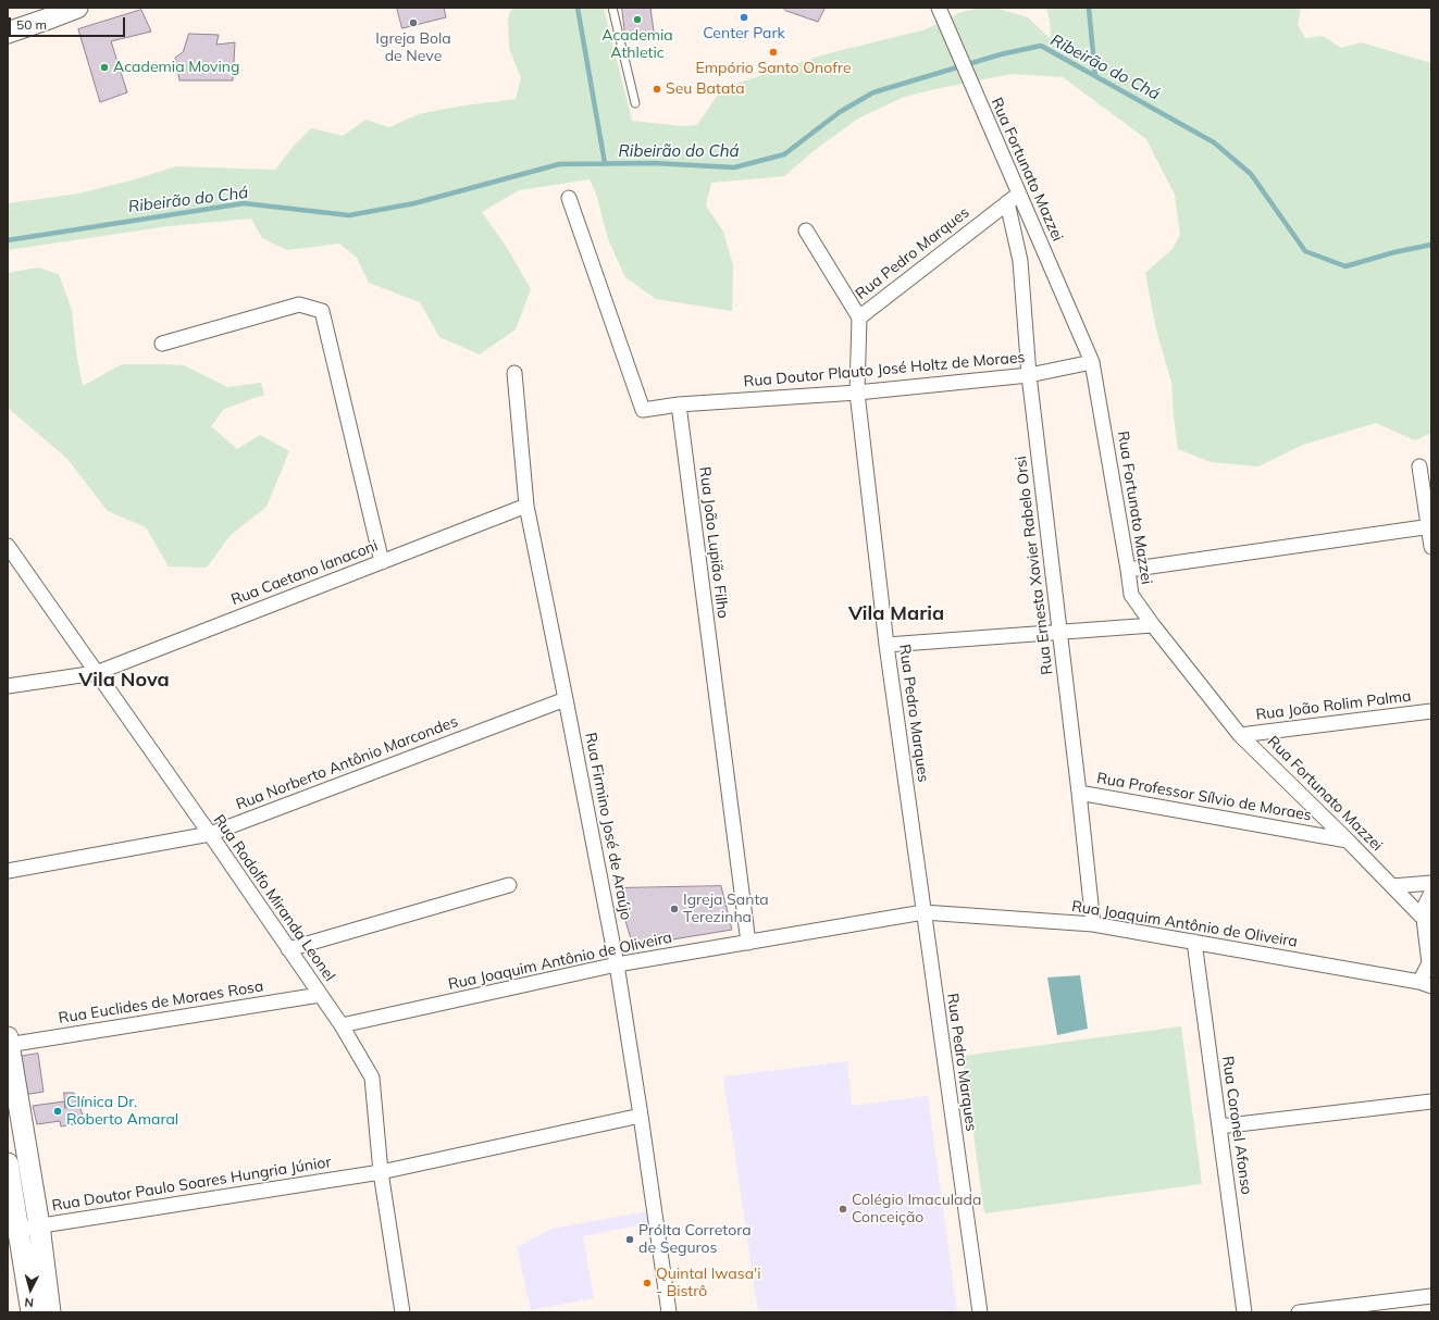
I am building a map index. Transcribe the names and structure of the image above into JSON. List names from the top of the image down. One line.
{"streets":{"street":["Rua Fortunato Mazzei","Rua Pedro Marques","Rua Doutor Plauto José Holtz de Moraes","Rua João Lupião Filho","Rua Ernesta Xavier Rabelo Orsi","Rua Caetano Ianaconi","Rua João Rolim Palma","Rua Norberto Antônio Marcondes","Rua Professor Sílvio de Moraes","Rua Firmino José de Araújo","Rua Rodolfo Miranda Leonel","Rua Joaquim Antônio de Oliveira","Rua Euclides de Moraes Rosa","Rua Coronel Afonso","Rua Doutor Paulo Soares Hungria Júnior"]},"crossings":[["Rua Fortunato Mazzei","Rua Pedro Marques"],["Rua Fortunato Mazzei","Rua Doutor Plauto José Holtz de Moraes"],["Rua Fortunato Mazzei","Rua Ernesta Xavier Rabelo Orsi"],["Rua Fortunato Mazzei","Rua João Rolim Palma"],["Rua Fortunato Mazzei","Rua Professor Sílvio de Moraes"],["Rua Pedro Marques","Rua Doutor Plauto José Holtz de Moraes"],["Rua Pedro Marques","Rua Ernesta Xavier Rabelo Orsi"],["Rua Pedro Marques","Rua Joaquim Antônio de Oliveira"],["Rua Doutor Plauto José Holtz de Moraes","Rua João Lupião Filho"],["Rua Doutor Plauto José Holtz de Moraes","Rua Ernesta Xavier Rabelo Orsi"],["Rua João Lupião Filho","Rua Joaquim Antônio de Oliveira"],["Rua Ernesta Xavier Rabelo Orsi","Rua Professor Sílvio de Moraes"],["Rua Ernesta Xavier Rabelo Orsi","Rua Joaquim Antônio de Oliveira"],["Rua Caetano Ianaconi","Rua Firmino José de Araújo"],["Rua Caetano Ianaconi","Rua Rodolfo Miranda Leonel"],["Rua Norberto Antônio Marcondes","Rua Firmino José de Araújo"],["Rua Norberto Antônio Marcondes","Rua Rodolfo Miranda Leonel"],["Rua Firmino José de Araújo","Rua Joaquim Antônio de Oliveira"],["Rua Firmino José de Araújo","Rua Doutor Paulo Soares Hungria Júnior"],["Rua Rodolfo Miranda Leonel","Rua Joaquim Antônio de Oliveira"],["Rua Rodolfo Miranda Leonel","Rua Euclides de Moraes Rosa"],["Rua Rodolfo Miranda Leonel","Rua Doutor Paulo Soares Hungria Júnior"],["Rua Joaquim Antônio de Oliveira","Rua Coronel Afonso"]],"districts":["Vila Maria","Vila Nova"],"water":["Ribeirão do Chá"],"places":["Center Park","Academia Athletic","Igreja Bola de Neve","Empório Santo Onofre","Academia Moving","Seu Batata","Igreja Santa Terezinha","Clínica Dr. Roberto Amaral","Colégio Imaculada Conceição","PróIta Corretora de Seguros","Quintal Iwasa'i - Bistrô"],"scale_bar":"50 m","north":"bottom"}
